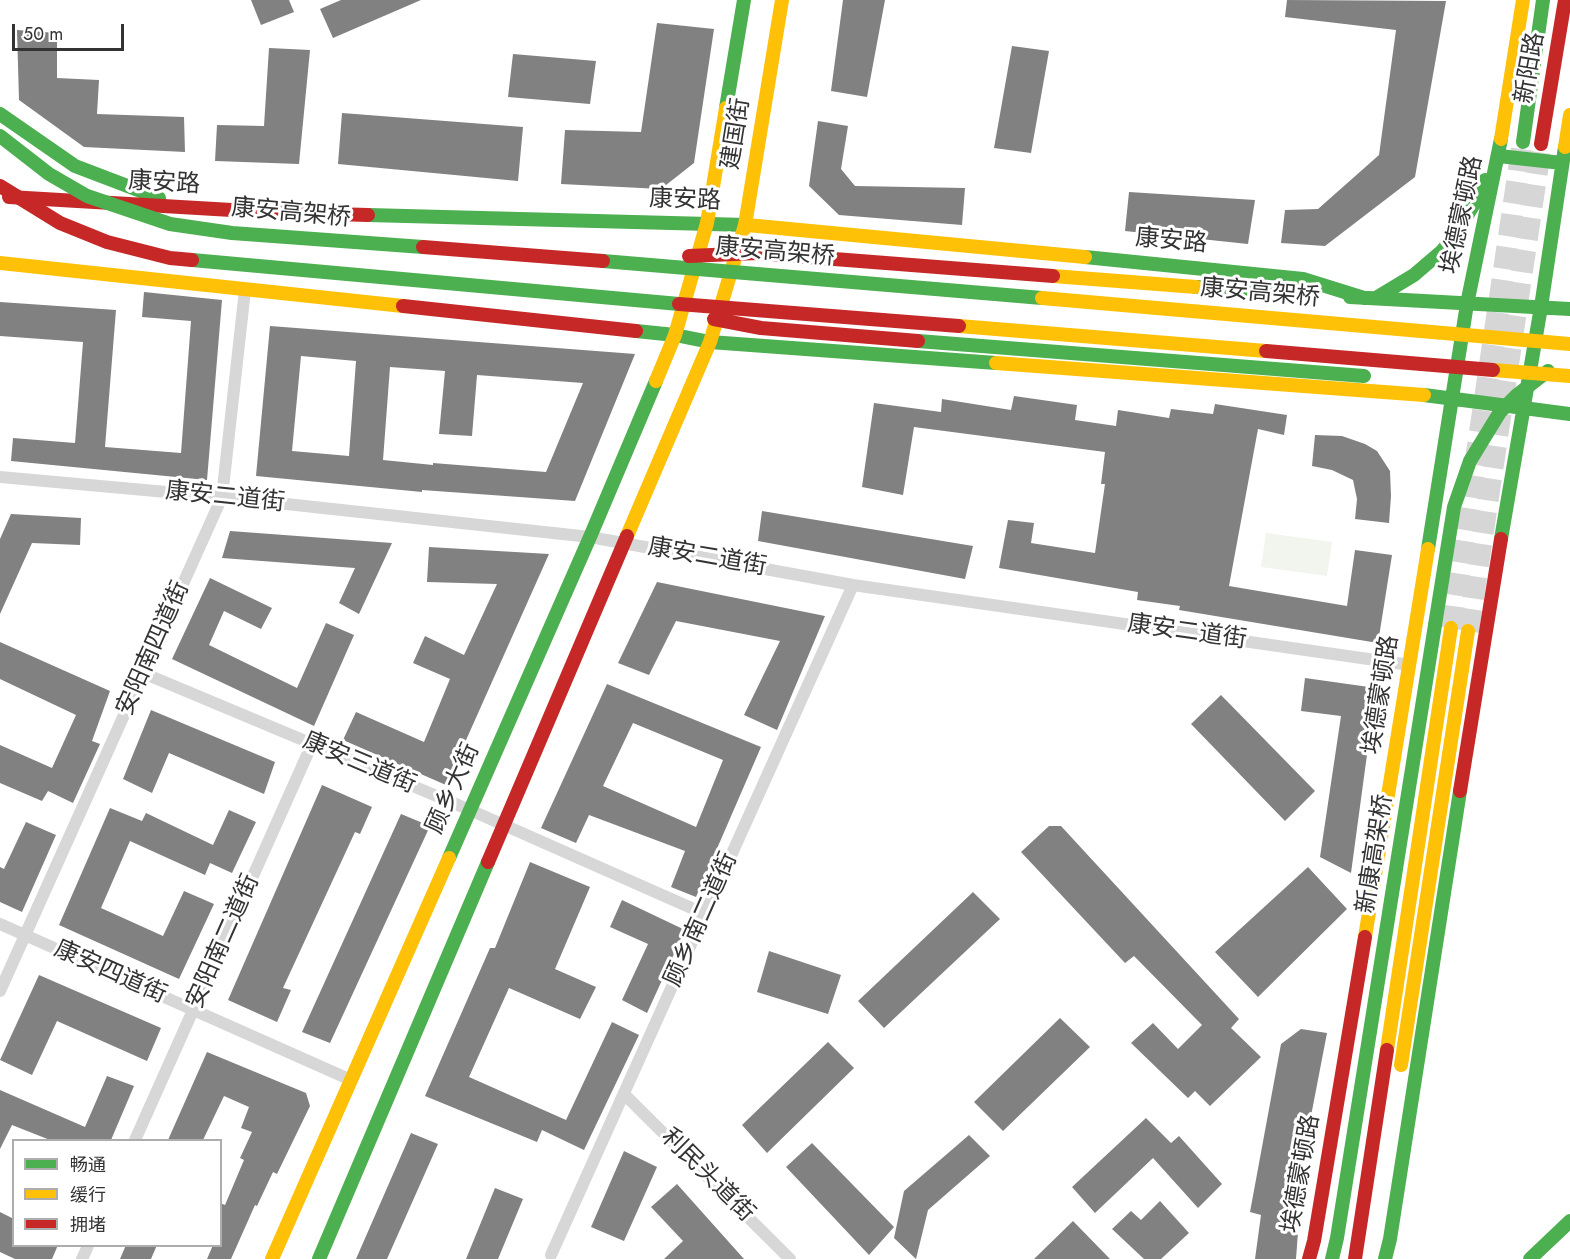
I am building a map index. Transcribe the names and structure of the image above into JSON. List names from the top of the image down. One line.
{"streets":{"main road":["新阳路","建国街","康安路","康安高架桥","埃德蒙顿路","顾乡大街","新康高架桥"],"street":["康安二道街","安阳南四道街","康安三道街","顾乡南二道街","安阳南二道街","康安四道街","利民头道街"]},"crossings":[["建国街","康安路"],["建国街","顾乡大街"],["康安路","康安高架桥"],["康安路","埃德蒙顿路"],["埃德蒙顿路","康安二道街"],["康安二道街","安阳南四道街"],["康安二道街","顾乡大街"],["康安二道街","顾乡南二道街"],["安阳南四道街","康安三道街"],["安阳南四道街","康安四道街"],["康安三道街","顾乡大街"],["康安三道街","顾乡南二道街"],["康安三道街","安阳南二道街"],["顾乡大街","康安四道街"],["顾乡南二道街","利民头道街"],["安阳南二道街","康安四道街"]],"legend":["畅通","缓行","拥堵"],"scale_bar":"50 m"}
